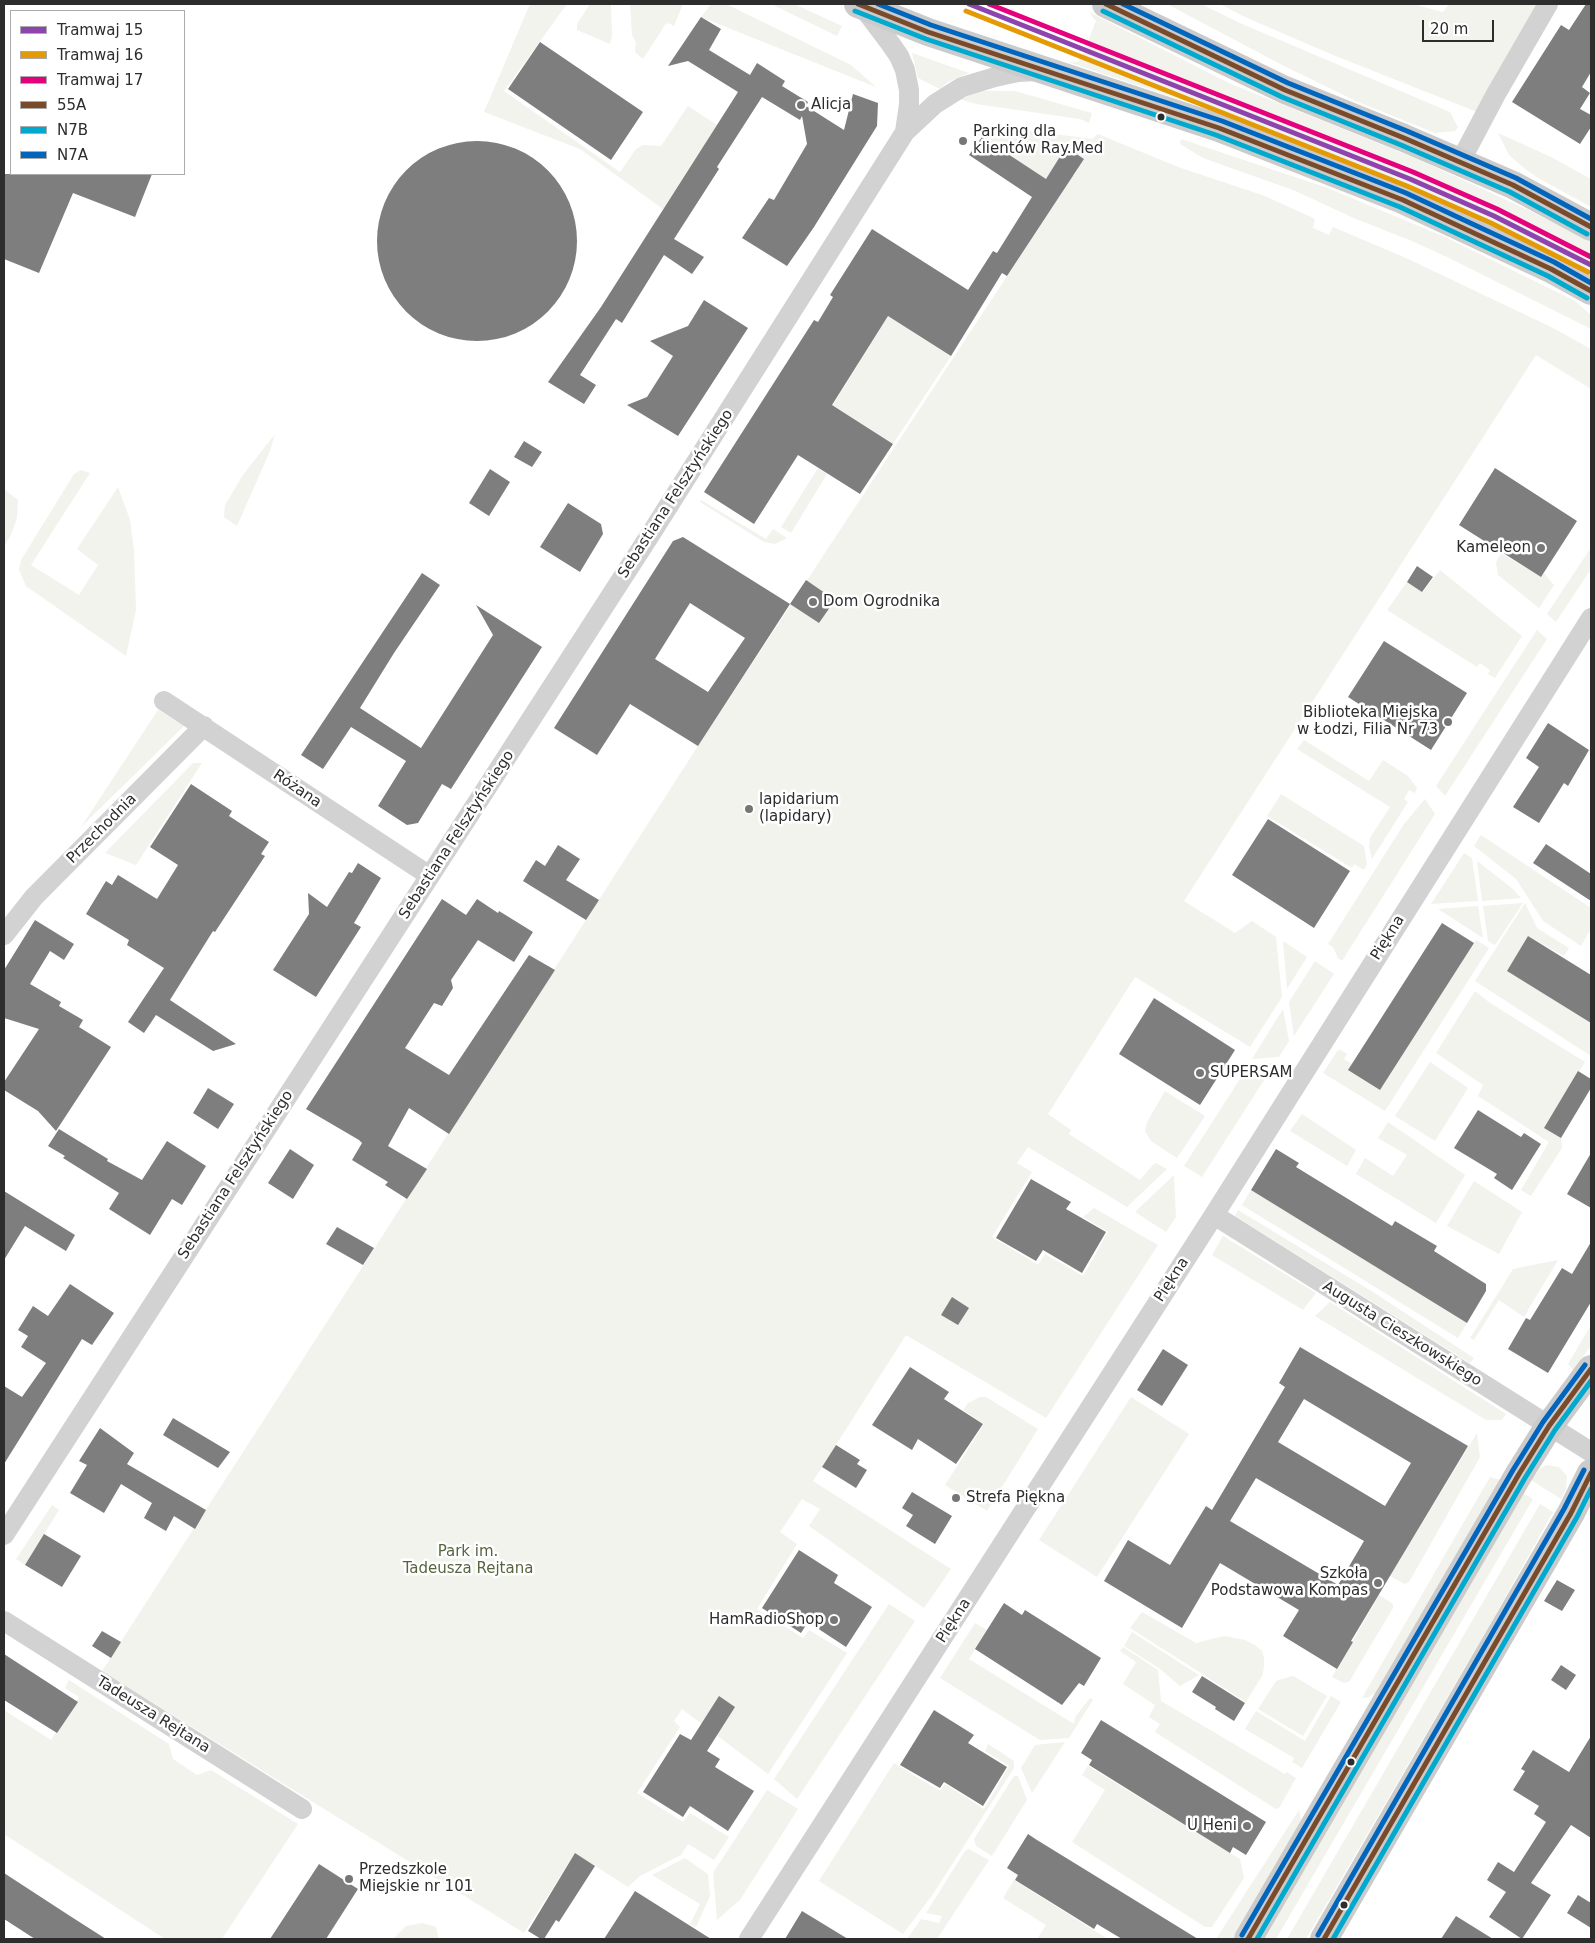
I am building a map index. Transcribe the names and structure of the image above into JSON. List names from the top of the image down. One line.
{"streets":{"street":["Sebastiana Felsztyńskiego","Różana","Przechodnia","Piękna","Augusta Cieszkowskiego","Tadeusza Rejtana"]},"crossings":[["Sebastiana Felsztyńskiego","Różana"],["Różana","Przechodnia"],["Piękna","Augusta Cieszkowskiego"]],"parks":["Park im. Tadeusza Rejtana"],"places":["Alicja","Parking dla klientów Ray.Med","Kameleon","Dom Ogrodnika","Biblioteka Miejska w Łodzi, Filia Nr 73","lapidarium (lapidary)","SUPERSAM","Strefa Piękna","Szkoła Podstawowa Kompas","HamRadioShop","U Heni","Przedszkole Miejskie nr 101"],"lines":["tram line 15","tram line 17","transit line 55A","transit line N7A","tram line 16","transit line N7B"],"legend":["Tramwaj 15","Tramwaj 16","Tramwaj 17","55A","N7B","N7A"],"scale_bar":"20 m"}
